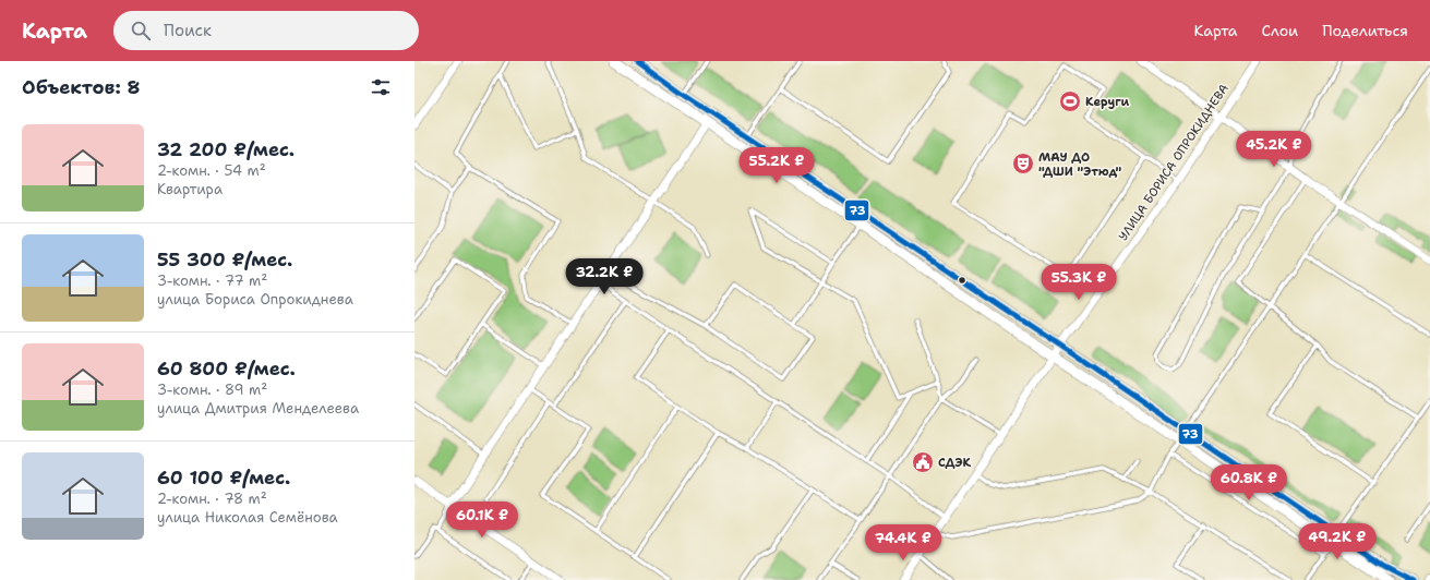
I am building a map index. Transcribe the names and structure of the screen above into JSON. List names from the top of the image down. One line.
{"streets":{"street":["УЛИЦА БОРИСА ОПРОКИДНЕВА"]},"places":{"sports":["Керуги"],"theatre":["МАУ ДО \"ДШИ \"Этюд\""],"public building":["СДЭК"]},"lines":["transit line 73"],"page":{"header":"Карта","search":"Поиск","nav":["Карта","Слои","Поделиться"],"heading":"Объектов: 8","list":[{"name":"32 200 ₽/мес.","note":"2-комн. · 54 m² · Квартира"},{"name":"55 300 ₽/мес.","note":"3-комн. · 77 m² · улица Бориса Опрокиднева"},{"name":"60 800 ₽/мес.","note":"3-комн. · 89 m² · улица Дмитрия Менделеева"},{"name":"60 100 ₽/мес.","note":"2-комн. · 78 m² · улица Николая Семёнова"}],"price":["45.2K ₽","55.2K ₽","32.2K ₽","55.3K ₽","60.8K ₽","60.1K ₽","49.2K ₽","74.4K ₽"]}}
